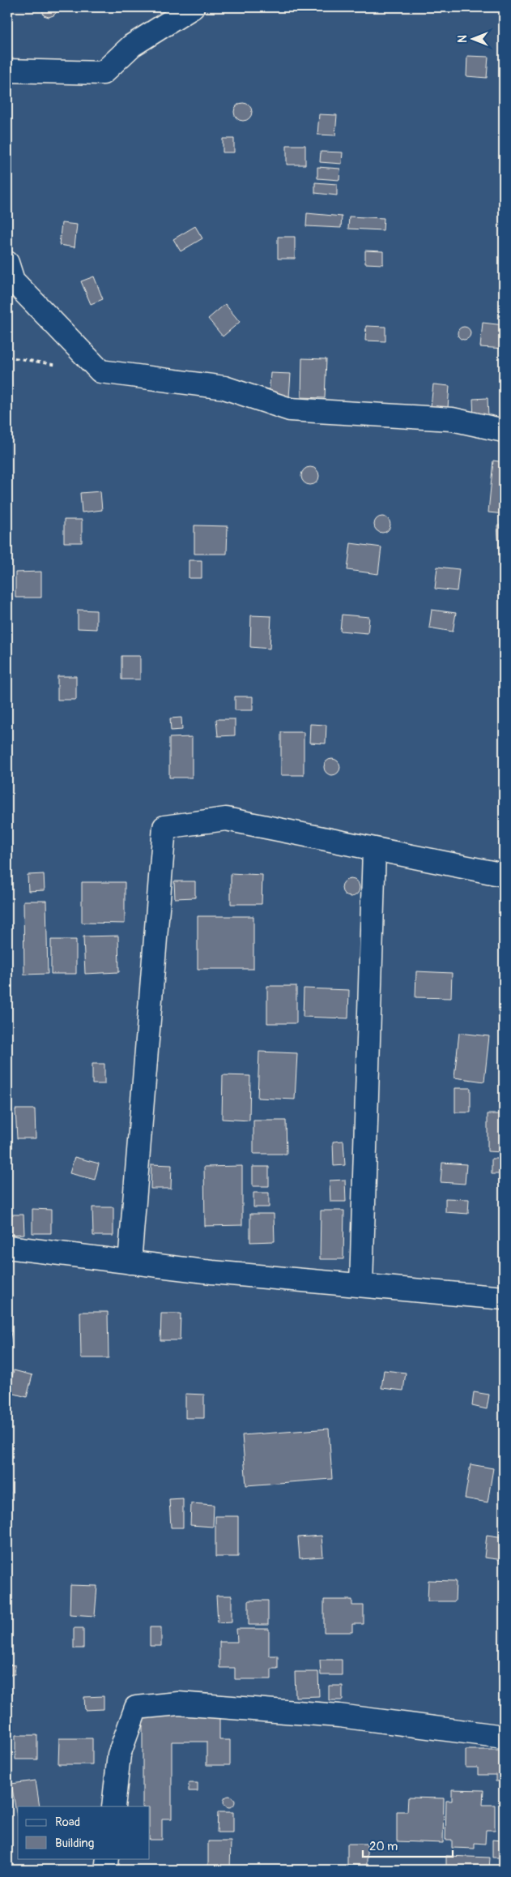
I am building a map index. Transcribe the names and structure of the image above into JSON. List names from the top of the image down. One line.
{"legend":["Road","Building"],"scale_bar":"20 m","north":"left"}
